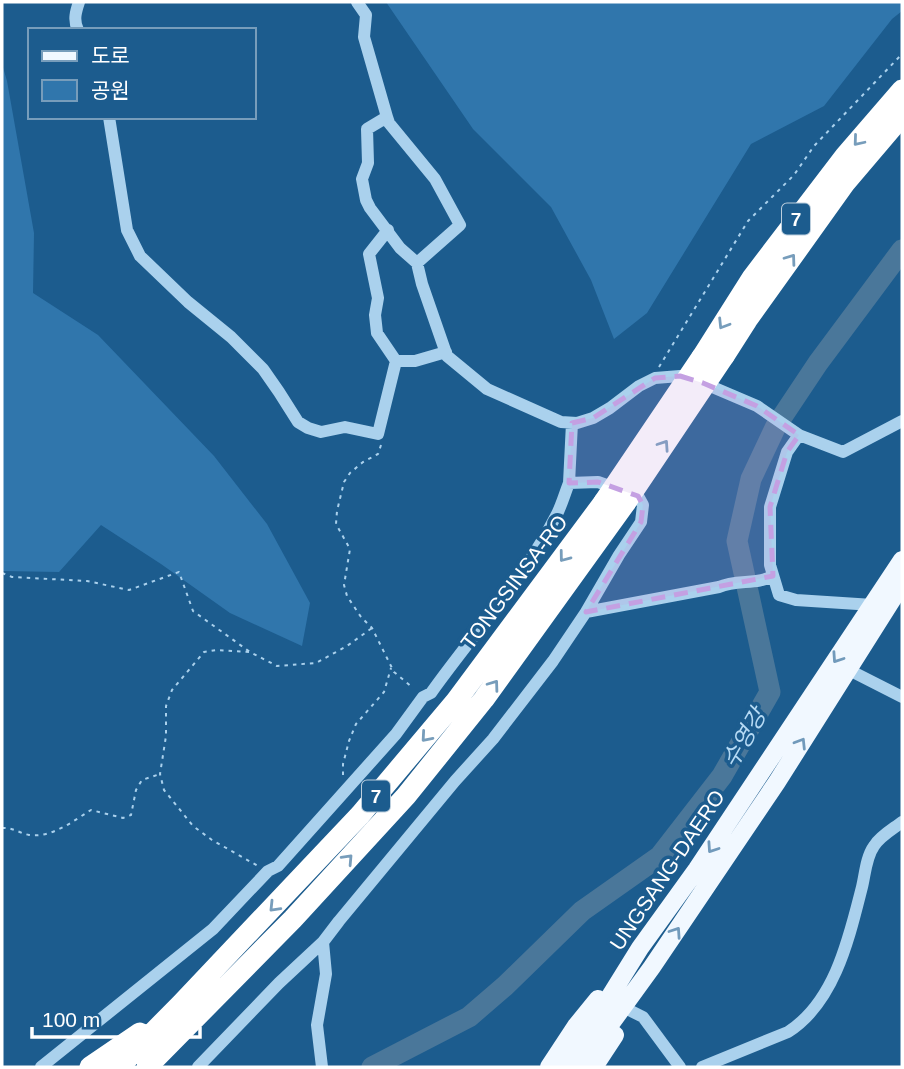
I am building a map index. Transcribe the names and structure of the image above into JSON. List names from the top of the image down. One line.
{"streets":{"highway":["7","TONGSINSA-RO"],"main road":["UNGSANG-DAERO"]},"water":["수영강"],"legend":["도로","공원"],"scale_bar":"100 m"}
